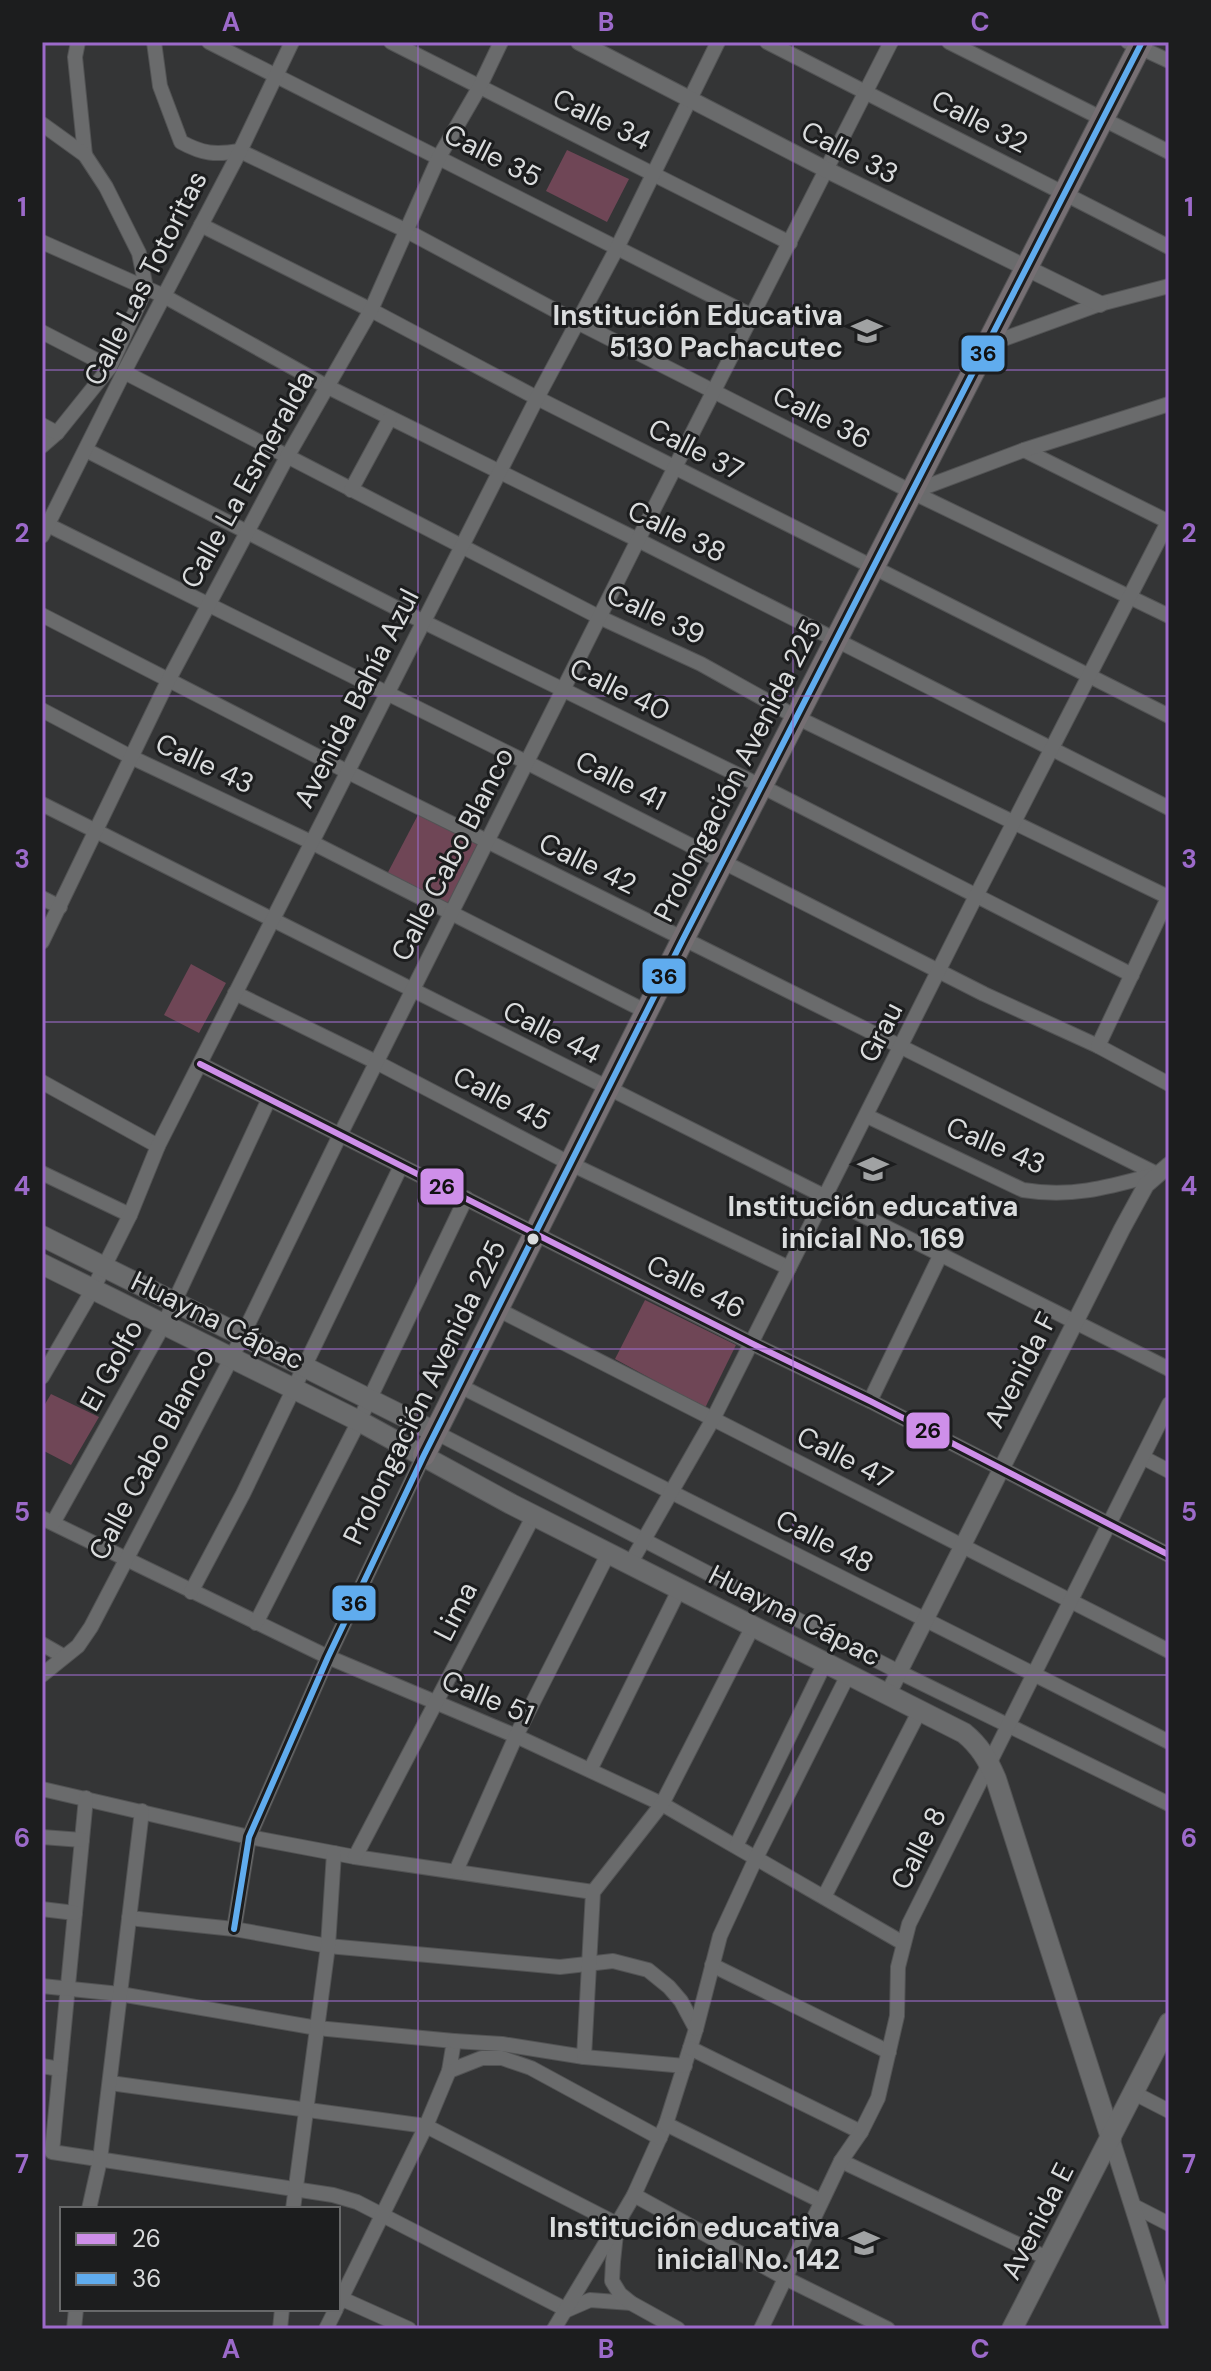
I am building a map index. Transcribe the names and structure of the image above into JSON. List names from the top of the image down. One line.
{"streets":{"main road":["Prolongación Avenida 225","Huayna Cápac","Avenida E"],"street":["Calle 34","Calle 32","Calle 33","Calle 35","Calle Las Totoritas","Calle 36","Calle 37","Calle La Esmeralda","Calle 38","Calle 39","Calle 40","Avenida Bahía Azul","Calle 43","Calle 41","Calle Cabo Blanco","Calle 42","Calle 44","Grau","Calle 45","Calle 46","El Golfo","Avenida F","Calle 47","Calle 48","Lima","Calle 51","Calle 8"]},"crossings":[["Calle 34","Calle La Esmeralda"],["Calle 34","Avenida Bahía Azul"],["Calle 34","Calle Cabo Blanco"],["Calle 32","Prolongación Avenida 225"],["Calle 32","Calle Cabo Blanco"],["Calle 33","Avenida Bahía Azul"],["Calle 33","Prolongación Avenida 225"],["Calle 33","Calle Cabo Blanco"],["Calle 35","Calle Las Totoritas"],["Calle 35","Calle La Esmeralda"],["Calle 35","Avenida Bahía Azul"],["Calle 35","Calle Cabo Blanco"],["Calle Las Totoritas","Calle 36"],["Calle Las Totoritas","Calle 37"],["Calle Las Totoritas","Calle 38"],["Calle Las Totoritas","Calle 39"],["Calle Las Totoritas","Calle 40"],["Calle Las Totoritas","Calle 41"],["Calle 36","Calle La Esmeralda"],["Calle 36","Avenida Bahía Azul"],["Calle 36","Prolongación Avenida 225"],["Calle 36","Calle Cabo Blanco"],["Calle 36","Grau"],["Calle 37","Calle La Esmeralda"],["Calle 37","Avenida Bahía Azul"],["Calle 37","Prolongación Avenida 225"],["Calle 37","Calle Cabo Blanco"],["Calle 37","Grau"],["Calle La Esmeralda","Calle 38"],["Calle La Esmeralda","Calle 39"],["Calle La Esmeralda","Calle 40"],["Calle La Esmeralda","Calle 43"],["Calle La Esmeralda","Calle 41"],["Calle La Esmeralda","Calle 42"],["Calle La Esmeralda","Calle 44"],["Calle 38","Avenida Bahía Azul"],["Calle 38","Prolongación Avenida 225"],["Calle 38","Calle Cabo Blanco"],["Calle 38","Grau"],["Calle 39","Avenida Bahía Azul"],["Calle 39","Prolongación Avenida 225"],["Calle 39","Calle Cabo Blanco"],["Calle 39","Grau"],["Calle 40","Avenida Bahía Azul"],["Calle 40","Prolongación Avenida 225"],["Calle 40","Calle Cabo Blanco"],["Calle 40","Grau"],["Avenida Bahía Azul","Calle 43"],["Avenida Bahía Azul","Calle 41"],["Avenida Bahía Azul","Calle 42"],["Avenida Bahía Azul","Calle 44"],["Avenida Bahía Azul","Calle 45"],["Avenida Bahía Azul","Calle 46"],["Avenida Bahía Azul","Huayna Cápac"],["Calle 43","Prolongación Avenida 225"],["Calle 43","Calle Cabo Blanco"],["Calle 43","Calle 42"],["Calle 43","Grau"],["Calle 43","Avenida F"],["Prolongación Avenida 225","Calle 41"],["Prolongación Avenida 225","Calle 42"],["Prolongación Avenida 225","Calle 44"],["Prolongación Avenida 225","Calle 45"],["Prolongación Avenida 225","Calle 46"],["Prolongación Avenida 225","Huayna Cápac"],["Prolongación Avenida 225","Calle 47"],["Prolongación Avenida 225","Calle 48"],["Prolongación Avenida 225","Calle 51"],["Calle 41","Calle Cabo Blanco"],["Calle 41","Grau"],["Calle Cabo Blanco","Calle 42"],["Calle Cabo Blanco","Calle 44"],["Calle Cabo Blanco","Calle 45"],["Calle Cabo Blanco","Calle 46"],["Calle Cabo Blanco","Huayna Cápac"],["Calle Cabo Blanco","Calle 51"],["Calle 42","Grau"],["Calle 42","Avenida F"],["Calle 44","Grau"],["Calle 44","Avenida F"],["Grau","Calle 45"],["Grau","Calle 46"],["Grau","Huayna Cápac"],["Grau","Calle 47"],["Grau","Calle 48"],["Calle 46","El Golfo"],["Calle 46","Avenida F"],["Calle 46","Calle 8"],["Huayna Cápac","El Golfo"],["Huayna Cápac","Avenida F"],["Huayna Cápac","Lima"],["Huayna Cápac","Calle 8"],["Huayna Cápac","Avenida E"],["El Golfo","Calle 51"],["Avenida F","Calle 47"],["Avenida F","Calle 48"],["Calle 47","Calle 8"],["Calle 48","Calle 8"],["Lima","Calle 51"],["Calle 51","Calle 8"]],"places":{"school or university":["Institución Educativa 5130 Pachacutec","Institución educativa inicial No. 169","Institución educativa inicial No. 142"]},"lines":["transit line 36","transit line 26"],"legend":["26","36"],"grid":{"columns":["A","B","C"],"rows":["1","2","3","4","5","6","7"]}}
